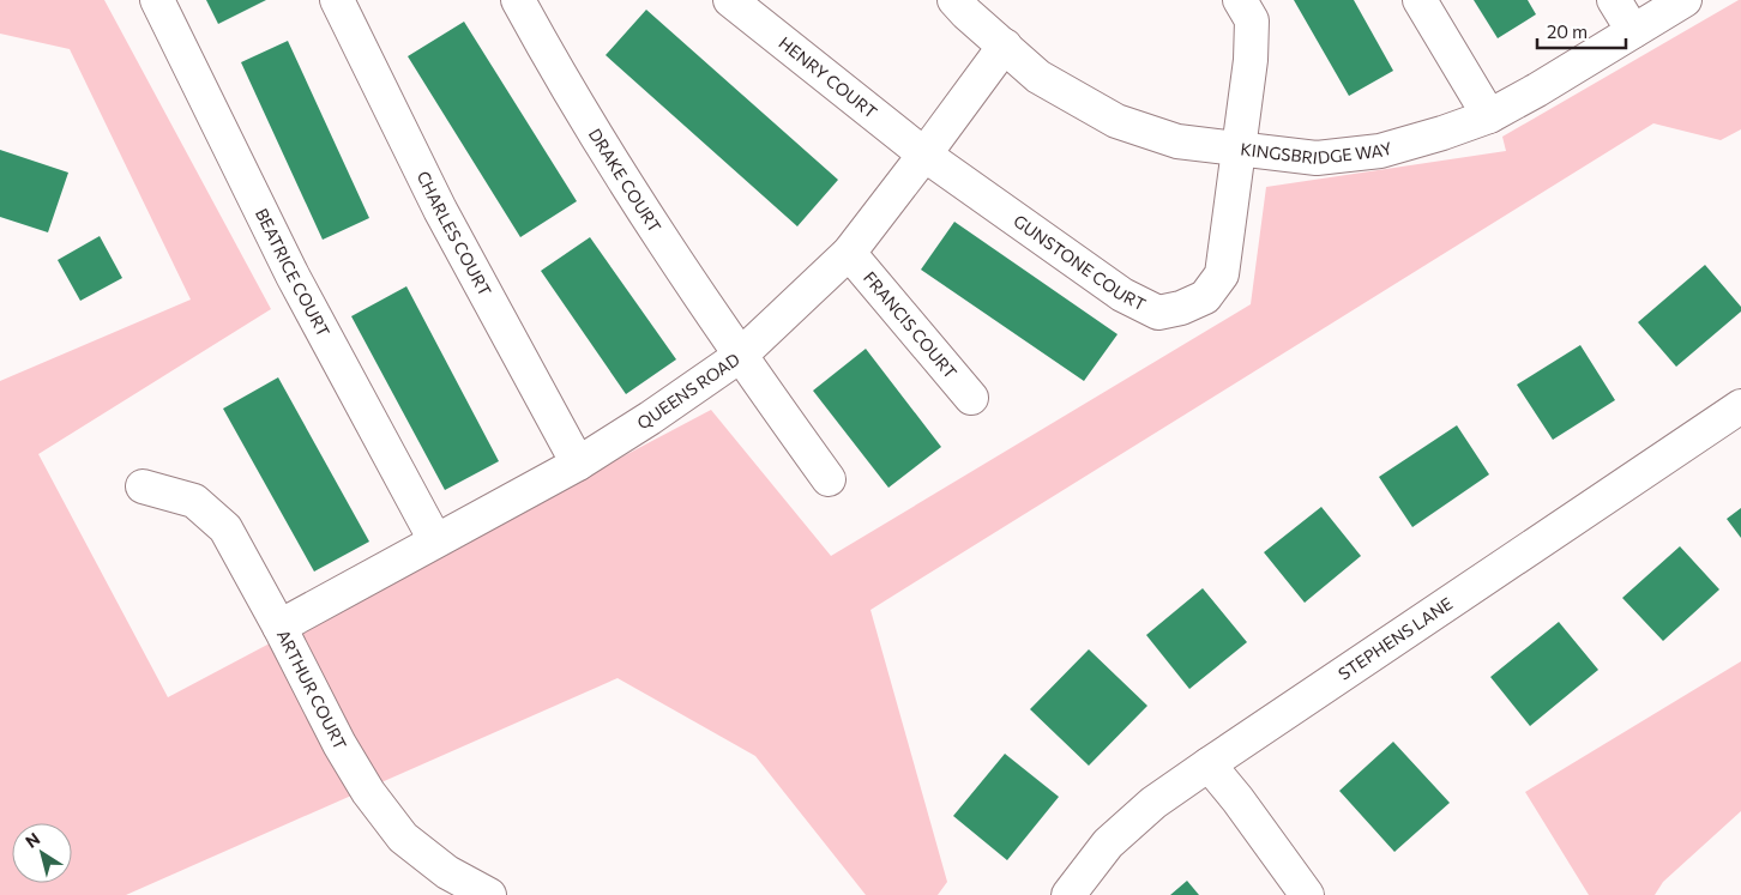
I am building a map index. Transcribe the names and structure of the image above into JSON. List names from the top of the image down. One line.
{"streets":{"street":["HENRY COURT","KINGSBRIDGE WAY","DRAKE COURT","CHARLES COURT","GUNSTONE COURT","BEATRICE COURT","FRANCIS COURT","QUEENS ROAD","STEPHENS LANE","ARTHUR COURT"]},"crossings":[["HENRY COURT","GUNSTONE COURT"],["HENRY COURT","QUEENS ROAD"],["KINGSBRIDGE WAY","GUNSTONE COURT"],["KINGSBRIDGE WAY","QUEENS ROAD"],["DRAKE COURT","QUEENS ROAD"],["CHARLES COURT","QUEENS ROAD"],["GUNSTONE COURT","QUEENS ROAD"],["BEATRICE COURT","QUEENS ROAD"],["FRANCIS COURT","QUEENS ROAD"],["QUEENS ROAD","ARTHUR COURT"]],"scale_bar":"20 m","north":"top left"}
